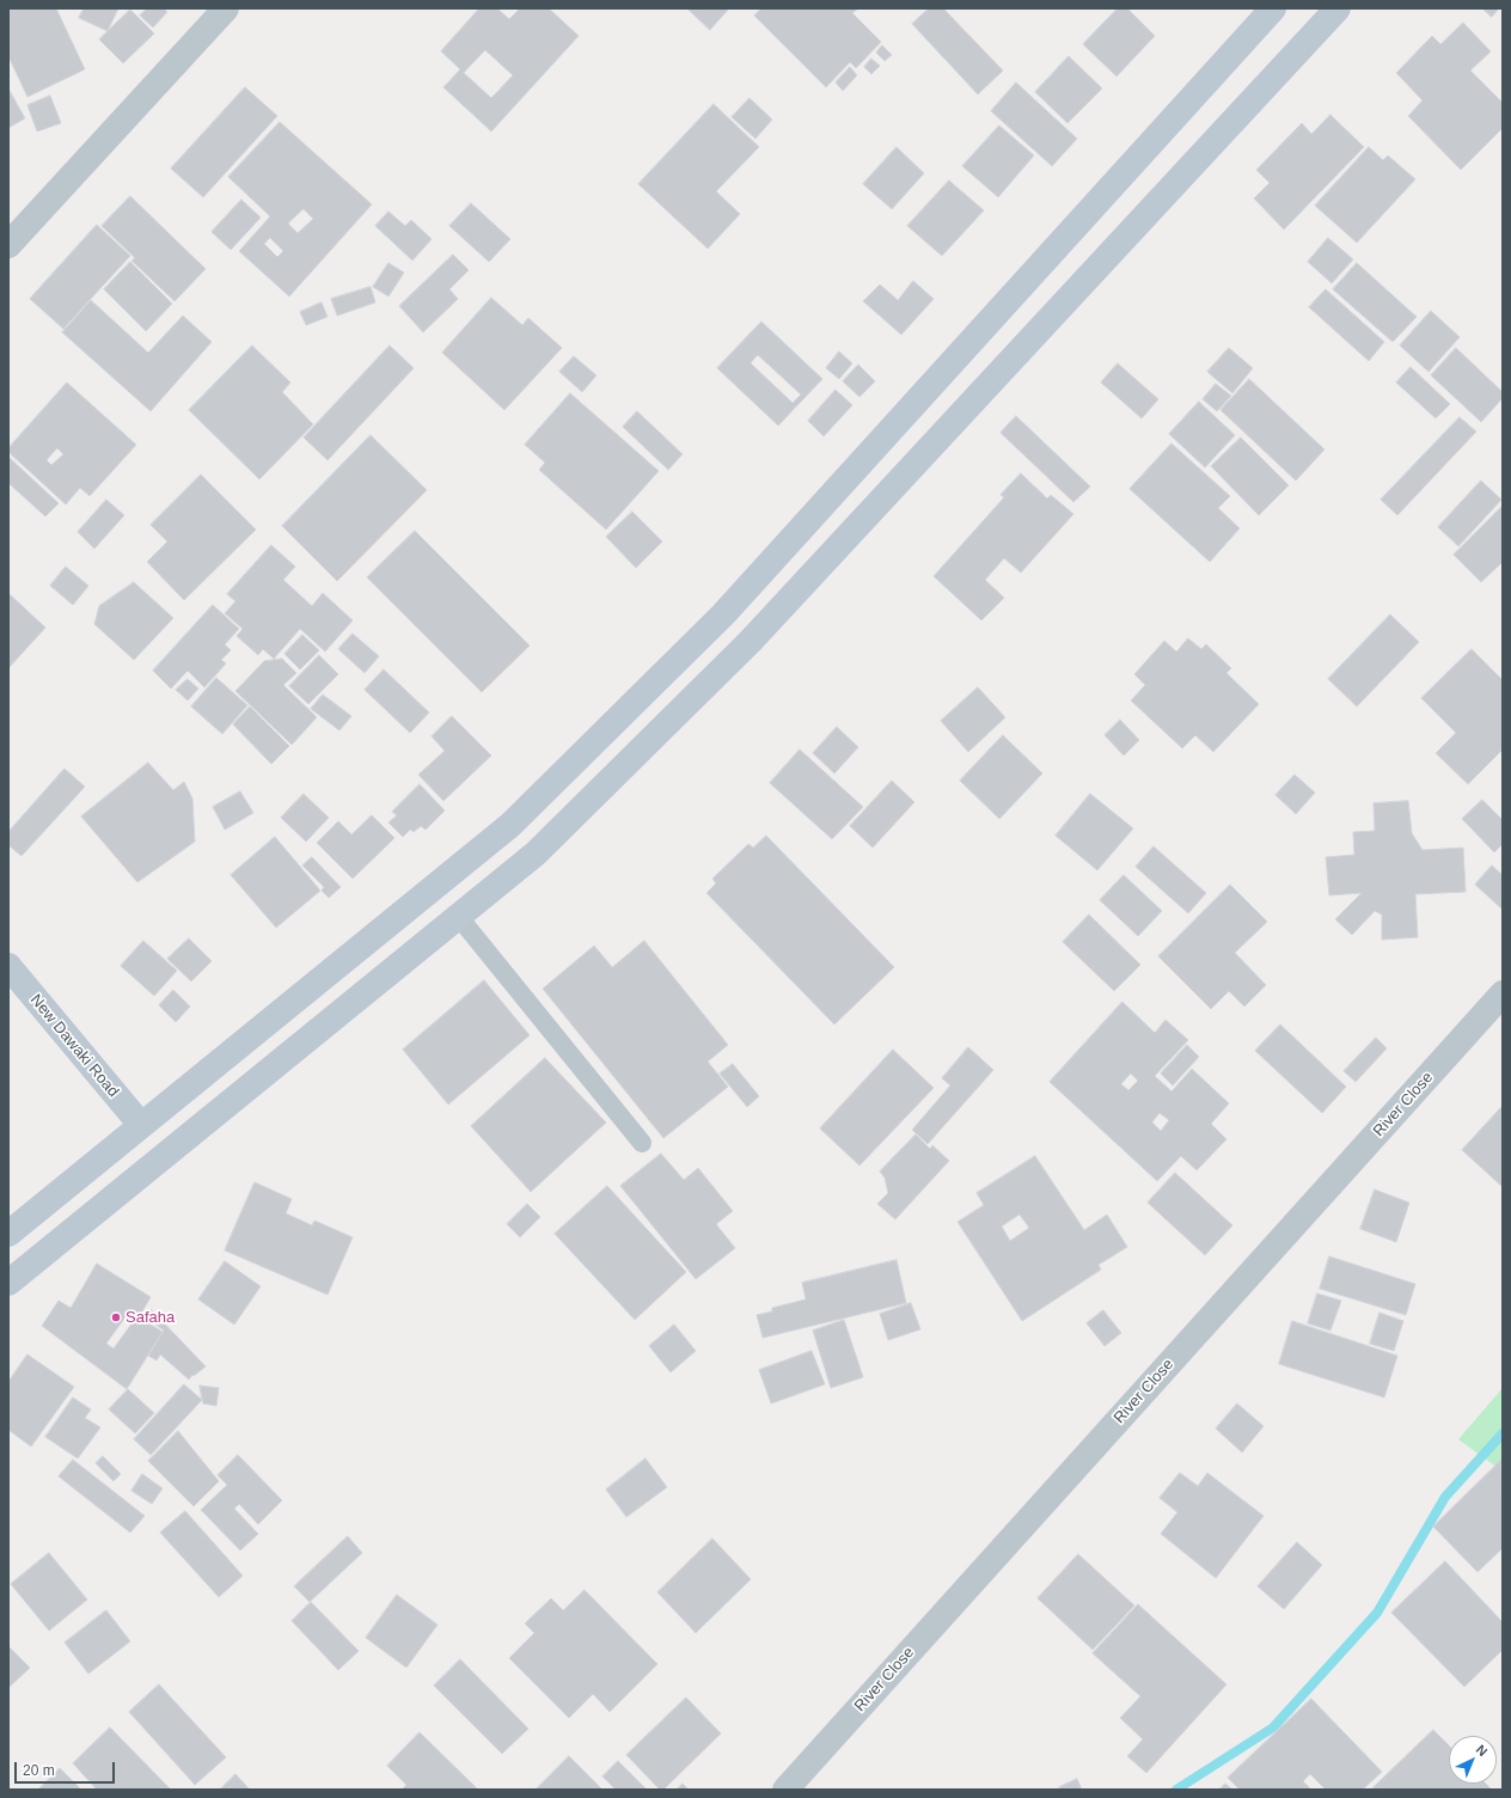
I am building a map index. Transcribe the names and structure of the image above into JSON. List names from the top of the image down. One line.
{"streets":{"street":["New Dawaki Road","River Close"]},"places":["Safaha"],"scale_bar":"20 m","north":"top right"}
